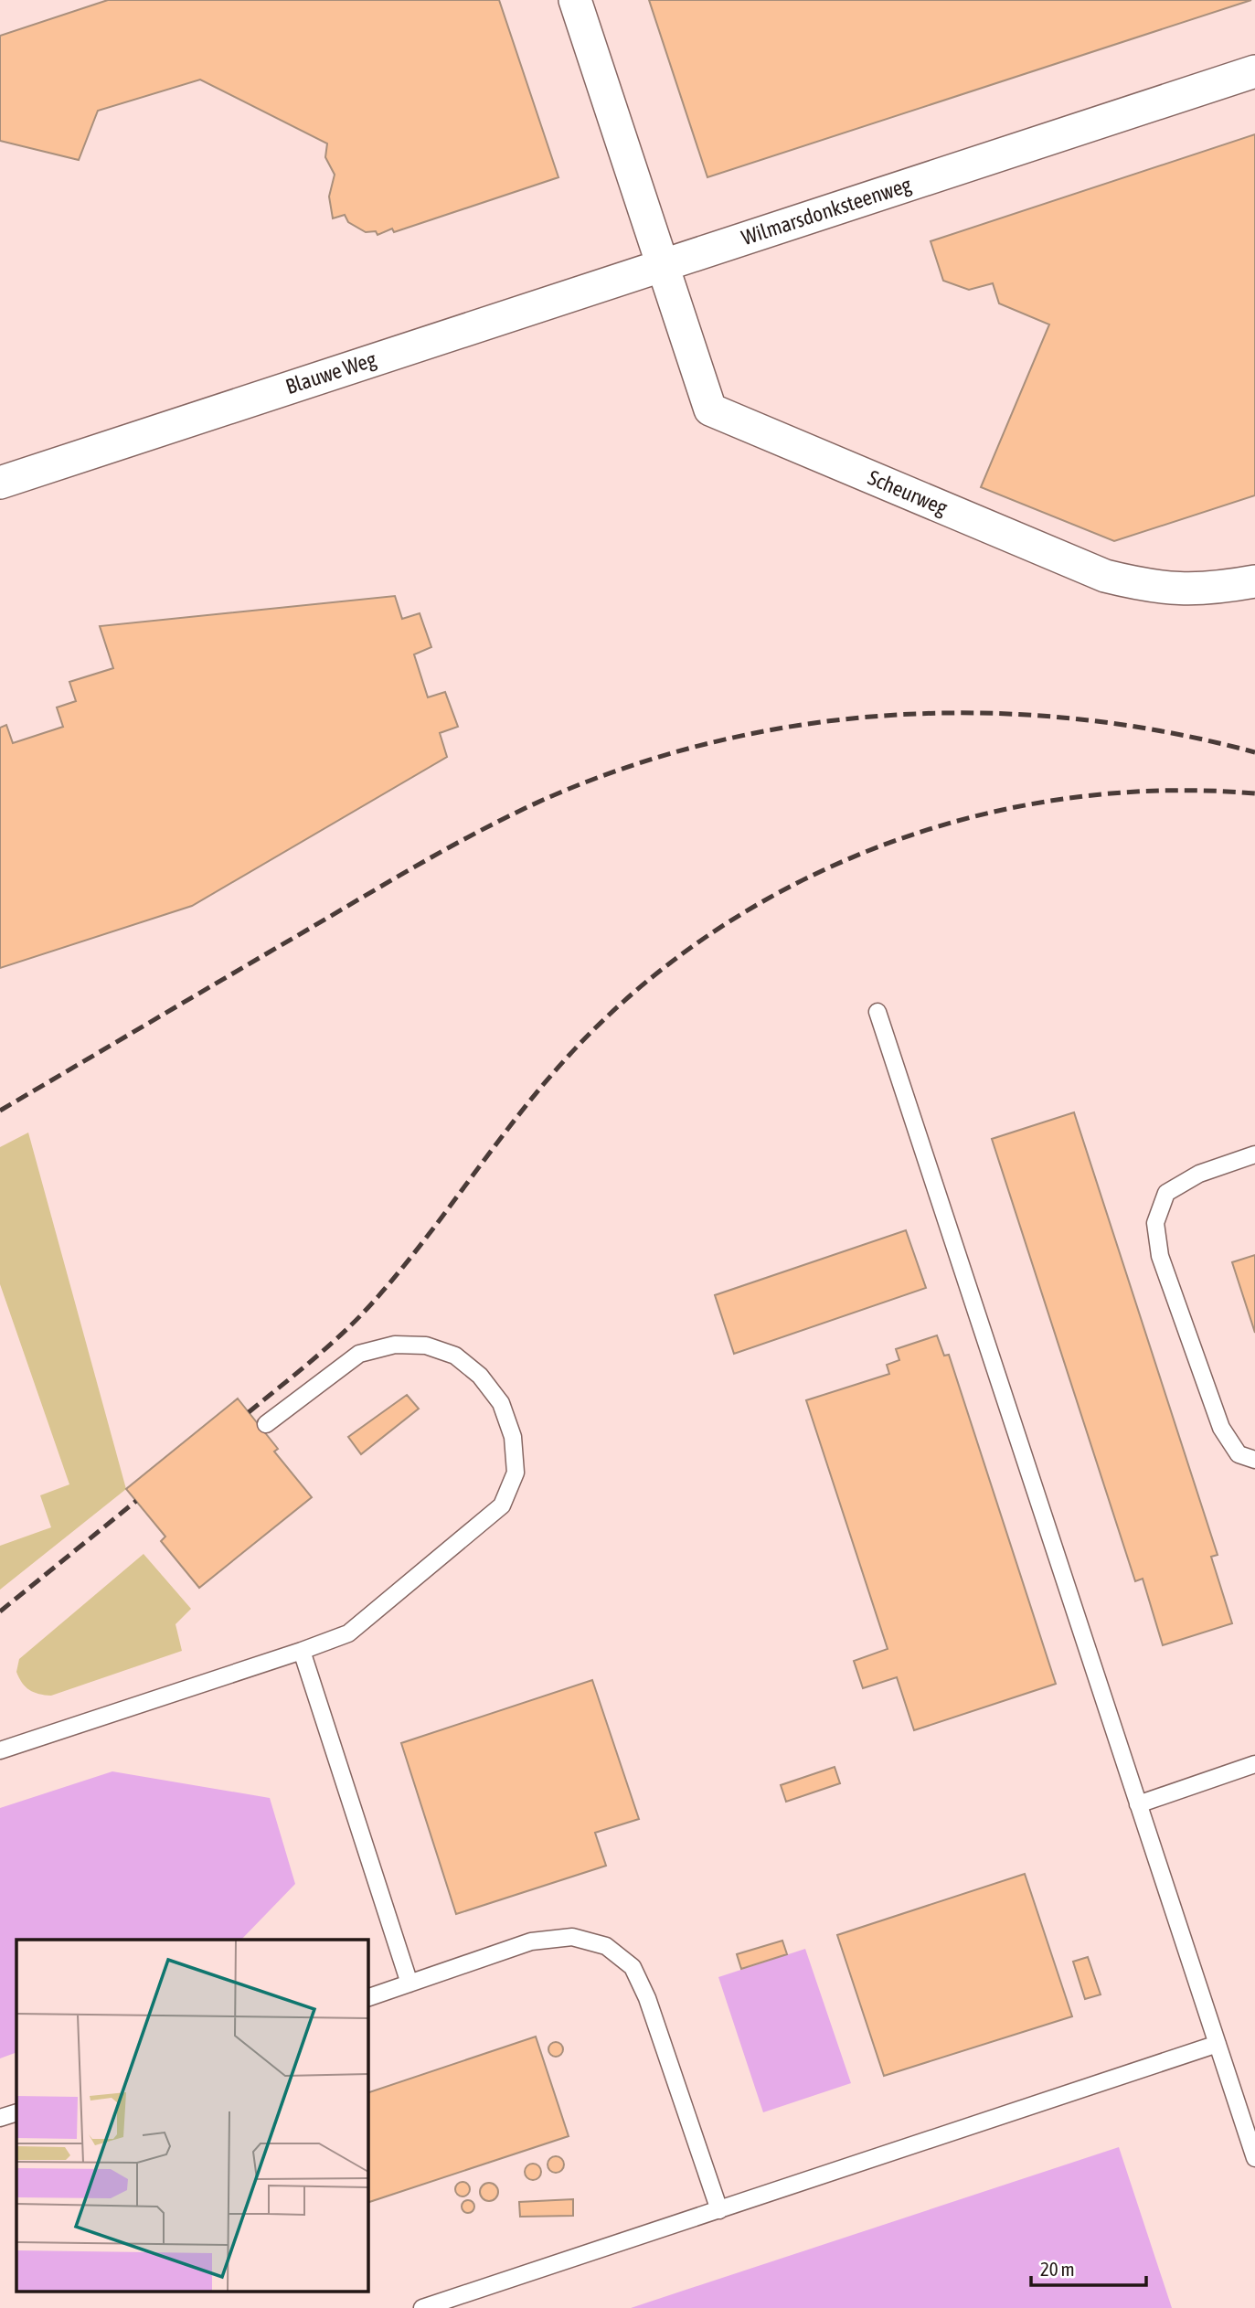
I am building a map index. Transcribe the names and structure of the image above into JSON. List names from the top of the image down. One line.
{"streets":{"street":["Wilmarsdonksteenweg","Blauwe Weg","Scheurweg"]},"crossings":[["Wilmarsdonksteenweg","Blauwe Weg"],["Wilmarsdonksteenweg","Scheurweg"],["Blauwe Weg","Scheurweg"]],"scale_bar":"20 m"}
